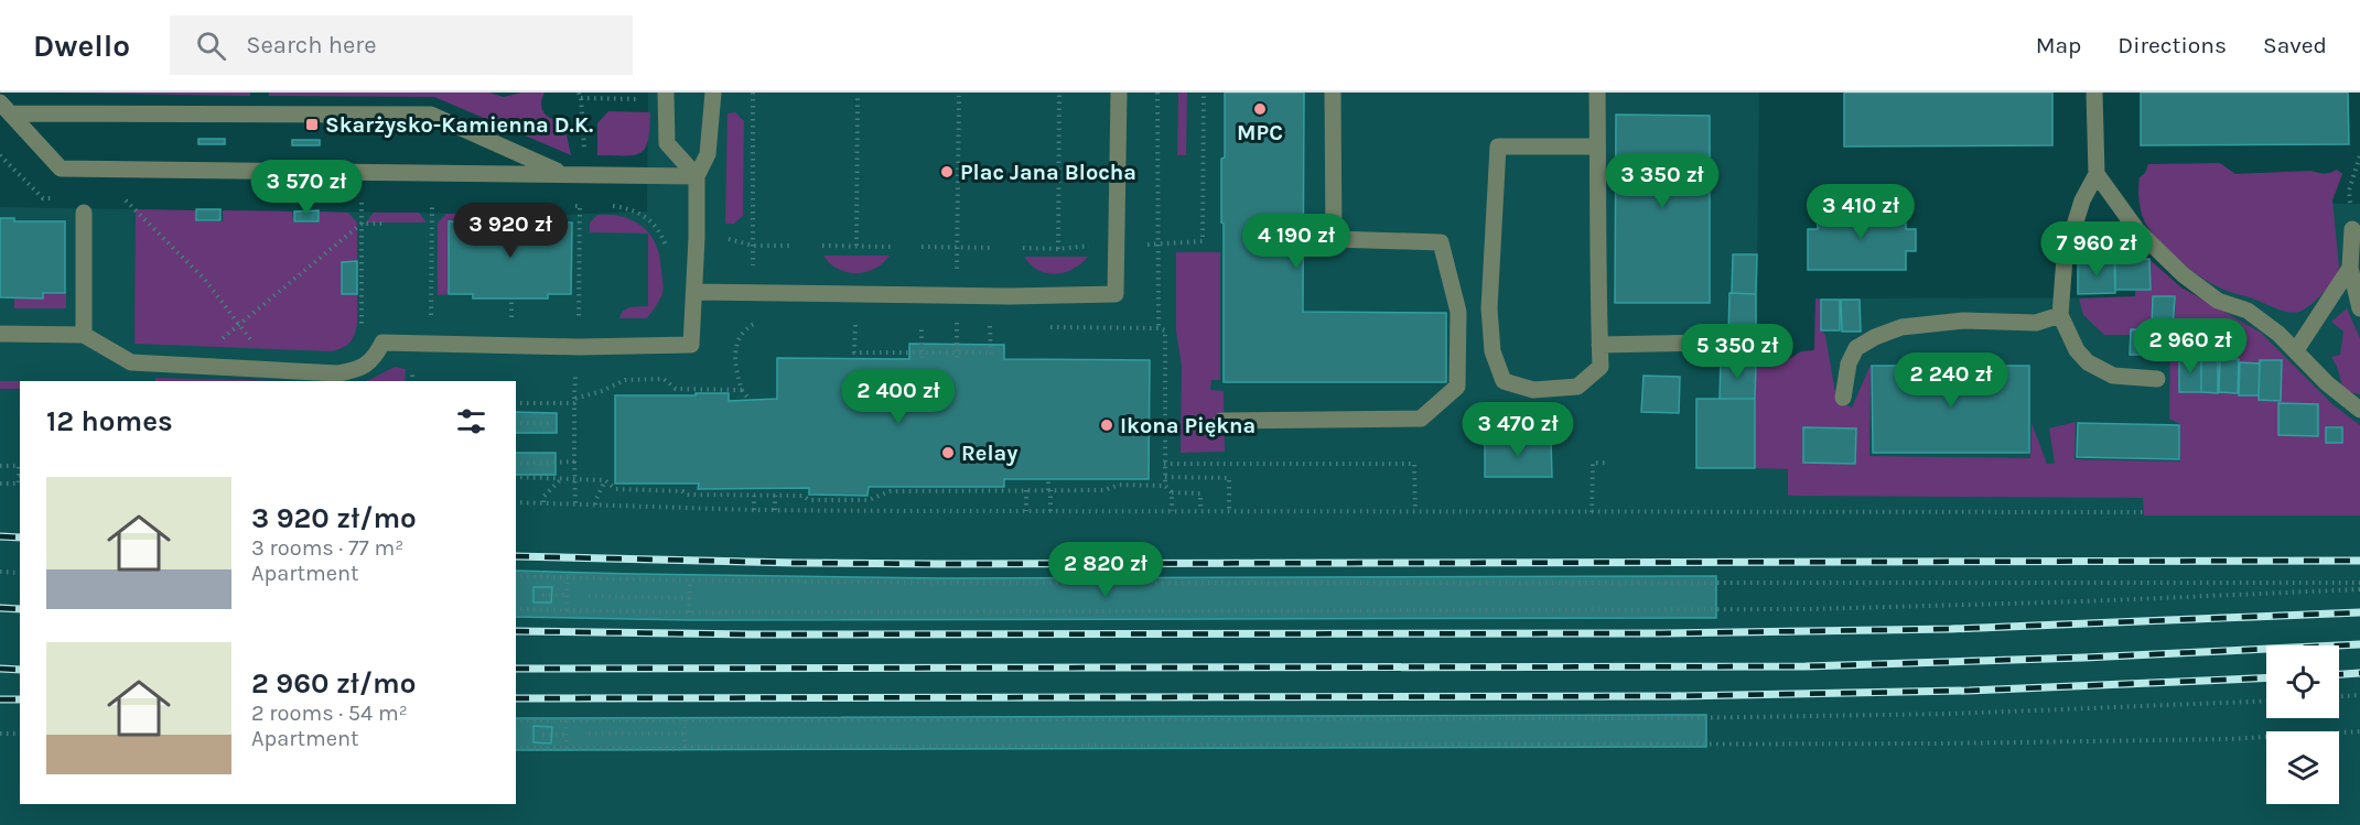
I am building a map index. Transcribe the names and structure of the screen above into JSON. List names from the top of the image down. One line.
{"places":{"other":["MPC","Plac Jana Blocha","Ikona Piękna","Relay"],"transit":["Skarżysko-Kamienna D.K."]},"page":{"header":"Dwello","search":"Search here","nav":["Map","Directions","Saved"],"price":["3 350 zł","3 570 zł","3 410 zł","3 920 zł","4 190 zł","7 960 zł","2 960 zł","5 350 zł","2 240 zł","2 400 zł","3 470 zł","2 820 zł"],"heading":"12 homes","list":[{"name":"3 920 zł/mo","note":"3 rooms · 77 m² · Apartment"},{"name":"2 960 zł/mo","note":"2 rooms · 54 m² · Apartment"}]}}
